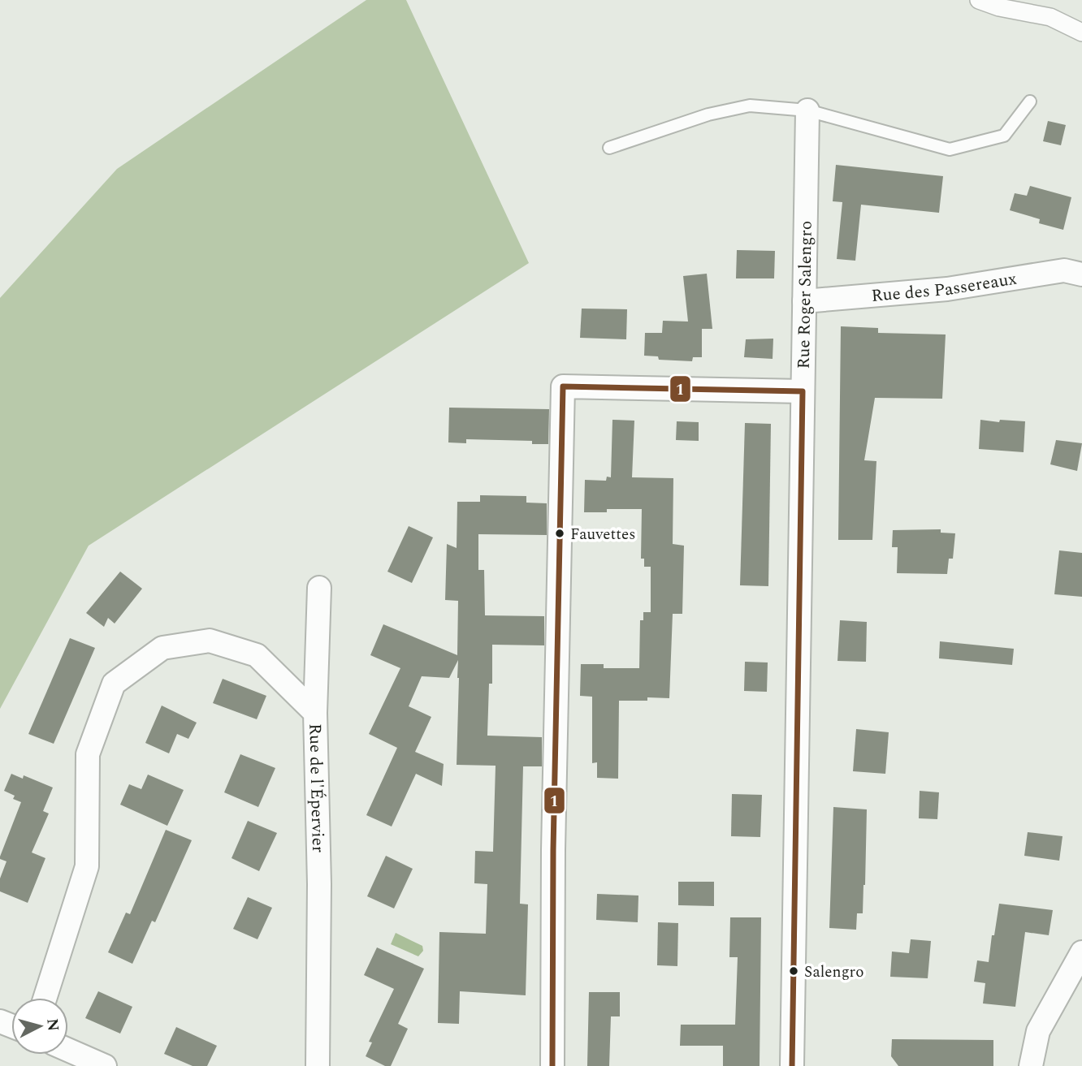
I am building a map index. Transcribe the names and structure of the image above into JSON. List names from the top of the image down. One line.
{"streets":{"street":["Rue des Passereaux","Rue Roger Salengro","Rue de l'Épervier"]},"crossings":[["Rue des Passereaux","Rue Roger Salengro"]],"places":["Fauvettes","Salengro"],"lines":["transit line 1"],"north":"right"}
